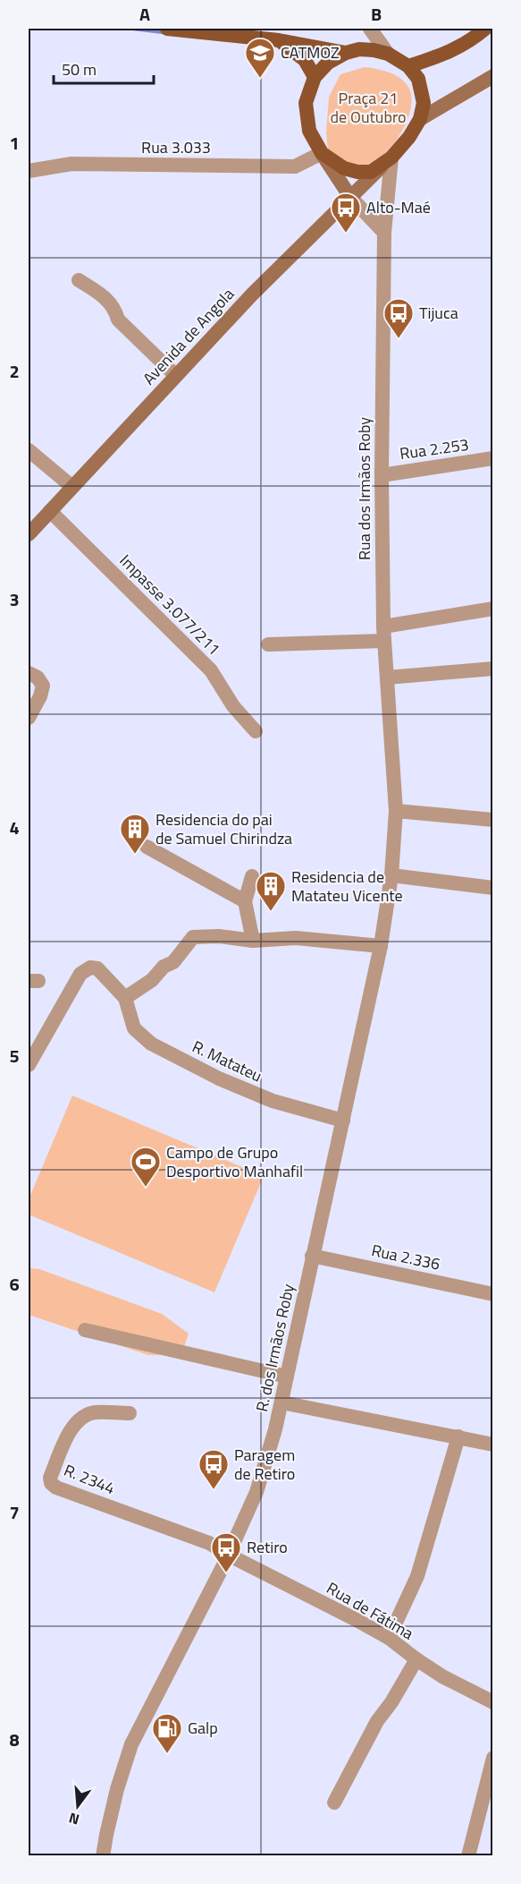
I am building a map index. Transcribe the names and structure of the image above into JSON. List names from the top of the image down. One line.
{"streets":{"main road":["Avenida de Angola"],"street":["Rua 3.033","Rua 2.253","Rua dos Irmãos Roby","Impasse 3.077/211","R. Matateu","Rua 2.336","R. dos Irmãos Roby","R. 2344","Rua de Fátima"]},"crossings":[["Rua 3.033","Avenida de Angola"],["Rua 3.033","Rua dos Irmãos Roby"],["Avenida de Angola","Rua dos Irmãos Roby"],["Avenida de Angola","Impasse 3.077/211"],["Rua 2.253","Rua dos Irmãos Roby"],["Rua dos Irmãos Roby","R. dos Irmãos Roby"],["R. Matateu","R. dos Irmãos Roby"],["Rua 2.336","R. dos Irmãos Roby"],["R. dos Irmãos Roby","R. 2344"],["R. dos Irmãos Roby","Rua de Fátima"],["R. 2344","Rua de Fátima"]],"parks":["Praça 21 de Outubro"],"places":{"school or university":["CATMOZ"],"bus stop":["Alto-Maé","Tijuca","Paragem de Retiro","Retiro"],"building":["Residencia do pai de Samuel Chirindza","Residencia de Matateu Vicente"],"sports":["Campo de Grupo Desportivo Manhafil"],"fuel station":["Galp"]},"scale_bar":"50 m","north":"bottom","grid":{"columns":["A","B"],"rows":["1","2","3","4","5","6","7","8"]}}
